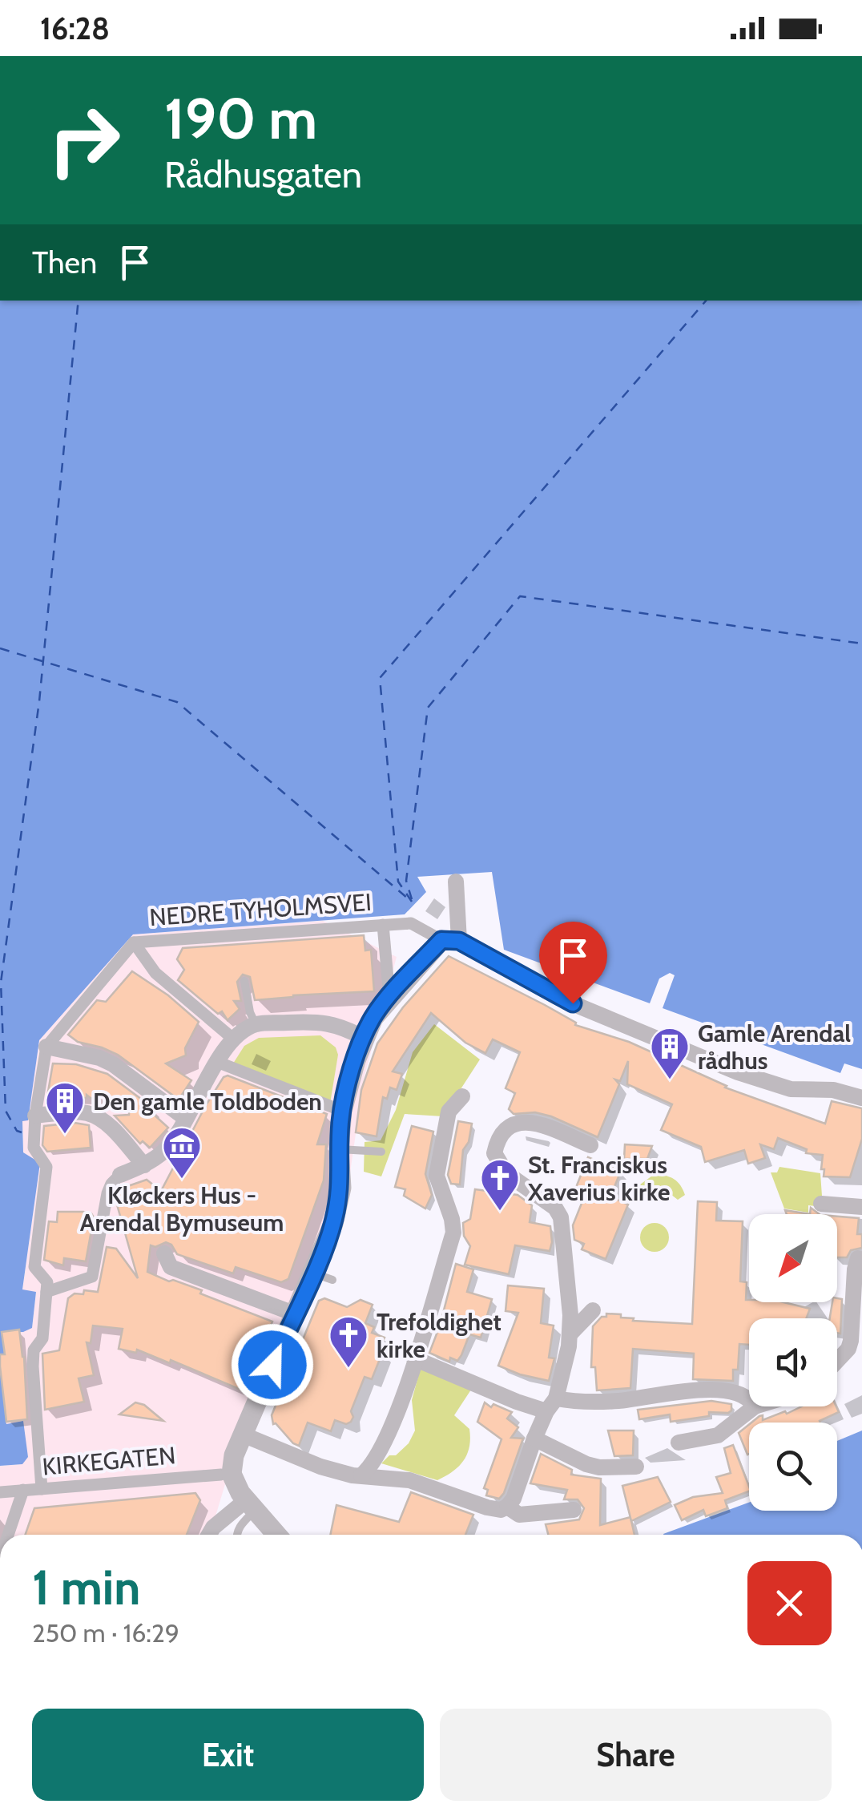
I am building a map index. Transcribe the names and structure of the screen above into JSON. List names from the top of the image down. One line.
{"streets":{"street":["NEDRE TYHOLMSVEI","KIRKEGATEN"]},"places":{"building":["Gamle Arendal rådhus","Den gamle Toldboden"],"museum":["Kløckers Hus - Arendal Bymuseum"],"church":["St. Franciskus Xaverius kirke","Trefoldighet kirke"]},"north":"bottom left","page":{"status":"16:28","turn":["190 m","Rådhusgaten"],"then":"Then","heading":["1 min","250 m · 16:29"],"buttons":["Exit","Share"]}}
